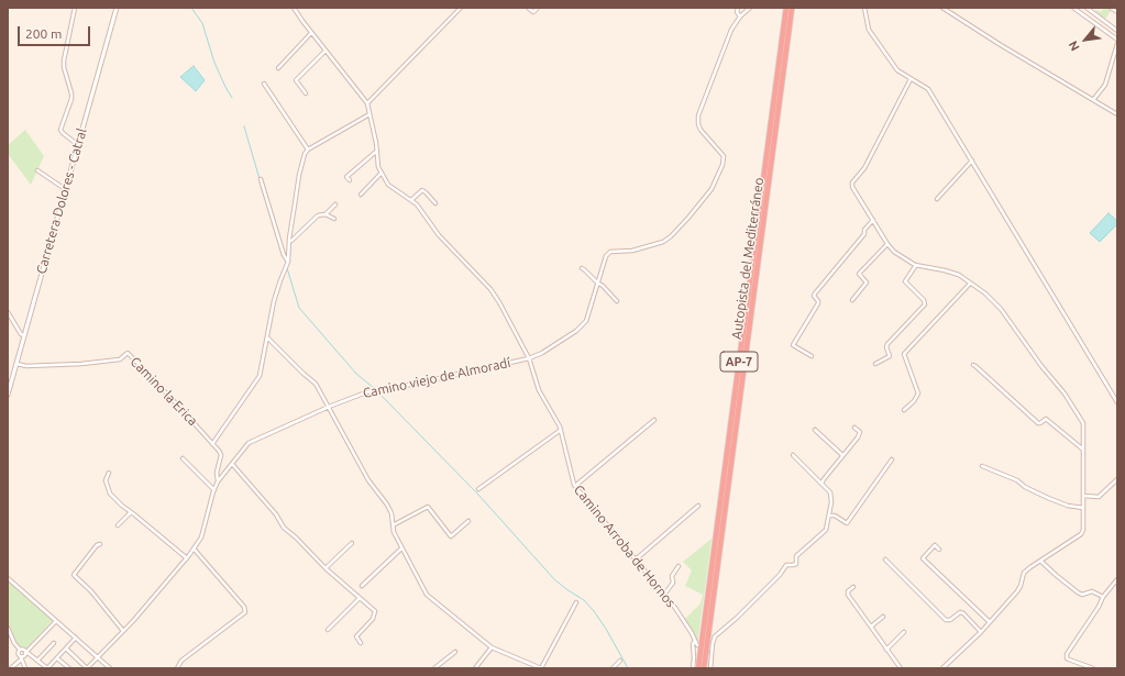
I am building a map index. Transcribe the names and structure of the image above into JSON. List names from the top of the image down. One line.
{"streets":{"highway":["Autopista del Mediterráneo","AP-7"],"street":["Carretera Dolores - Catral","Camino viejo de Almoradí","Camino la Erica","Camino Arroba de Hornos"]},"crossings":[["Carretera Dolores - Catral","Camino la Erica"],["Camino viejo de Almoradí","Camino la Erica"],["Camino viejo de Almoradí","Camino Arroba de Hornos"]],"scale_bar":"200 m","north":"bottom left"}
